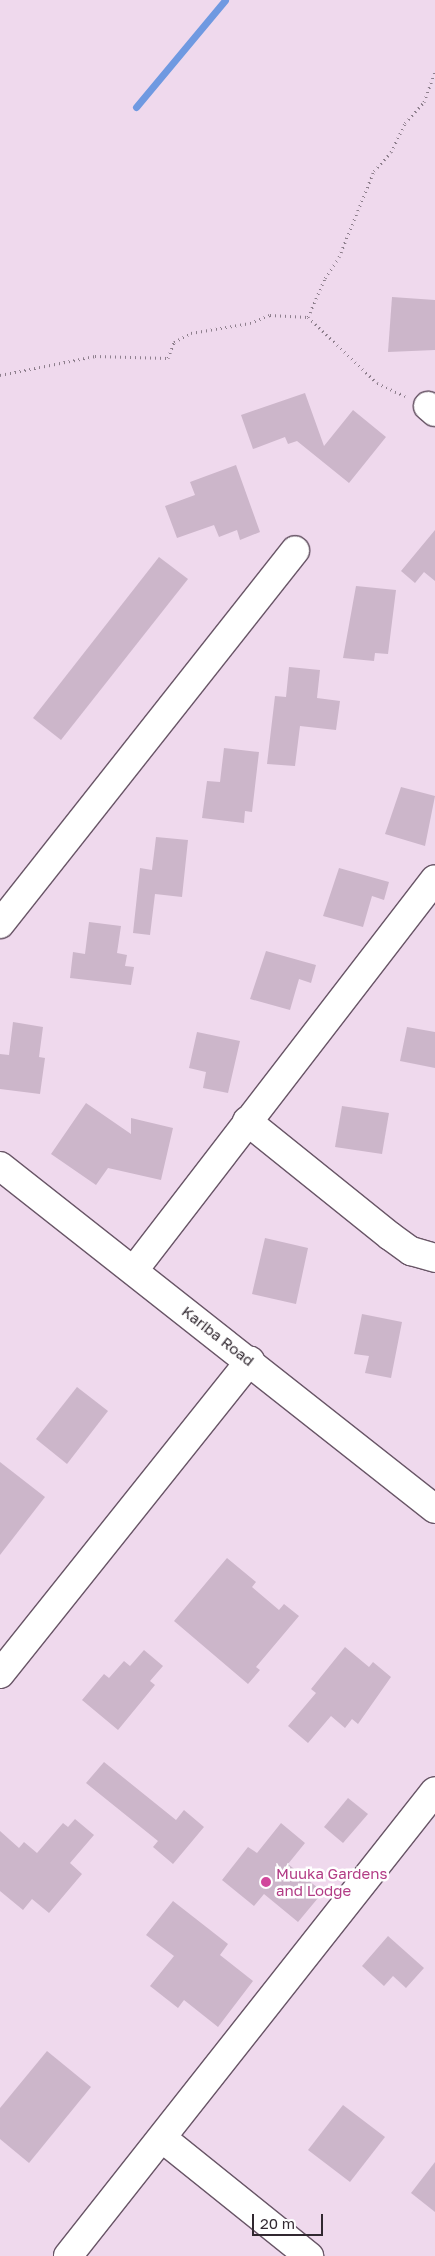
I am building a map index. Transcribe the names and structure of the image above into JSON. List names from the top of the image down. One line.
{"streets":{"street":["Kariba Road"]},"places":["Muuka Gardens and Lodge"],"scale_bar":"20 m"}
